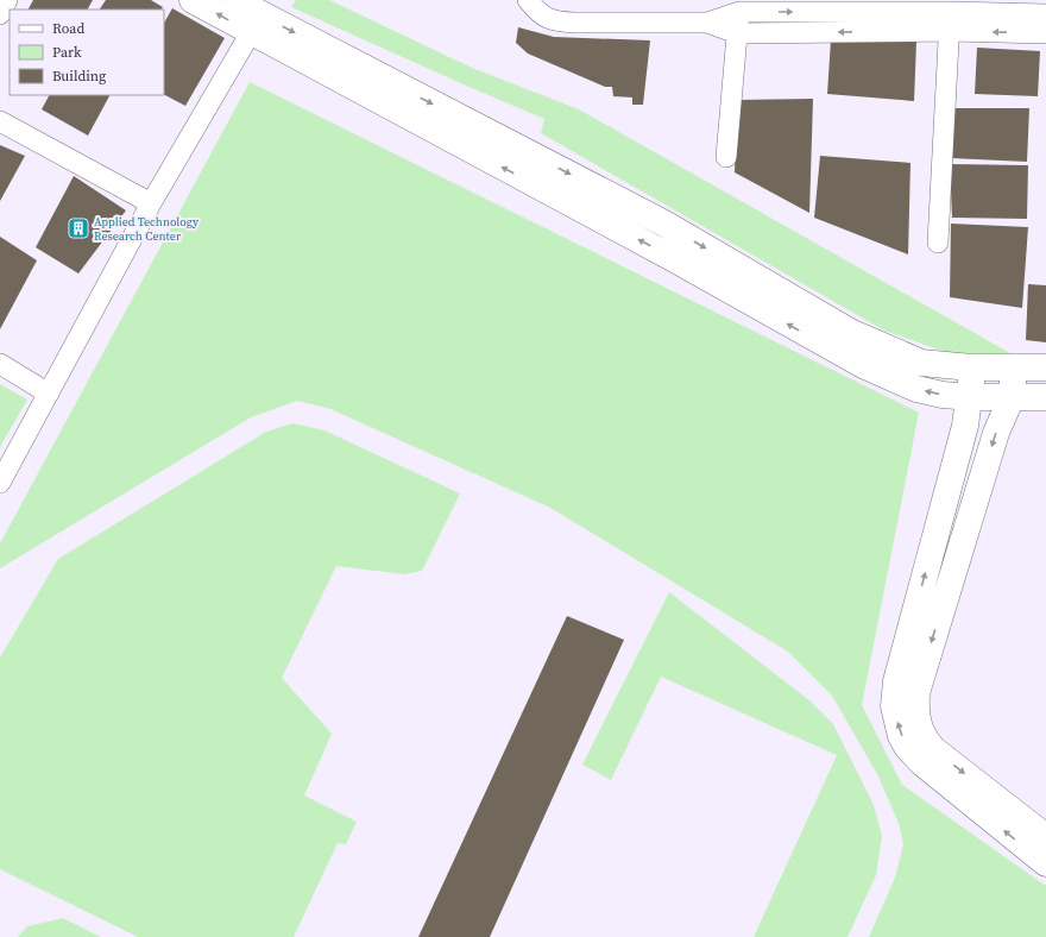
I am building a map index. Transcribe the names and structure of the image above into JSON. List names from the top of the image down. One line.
{"places":{"building":["Applied Technology Research Center"]},"legend":["Road","Park","Building"]}
